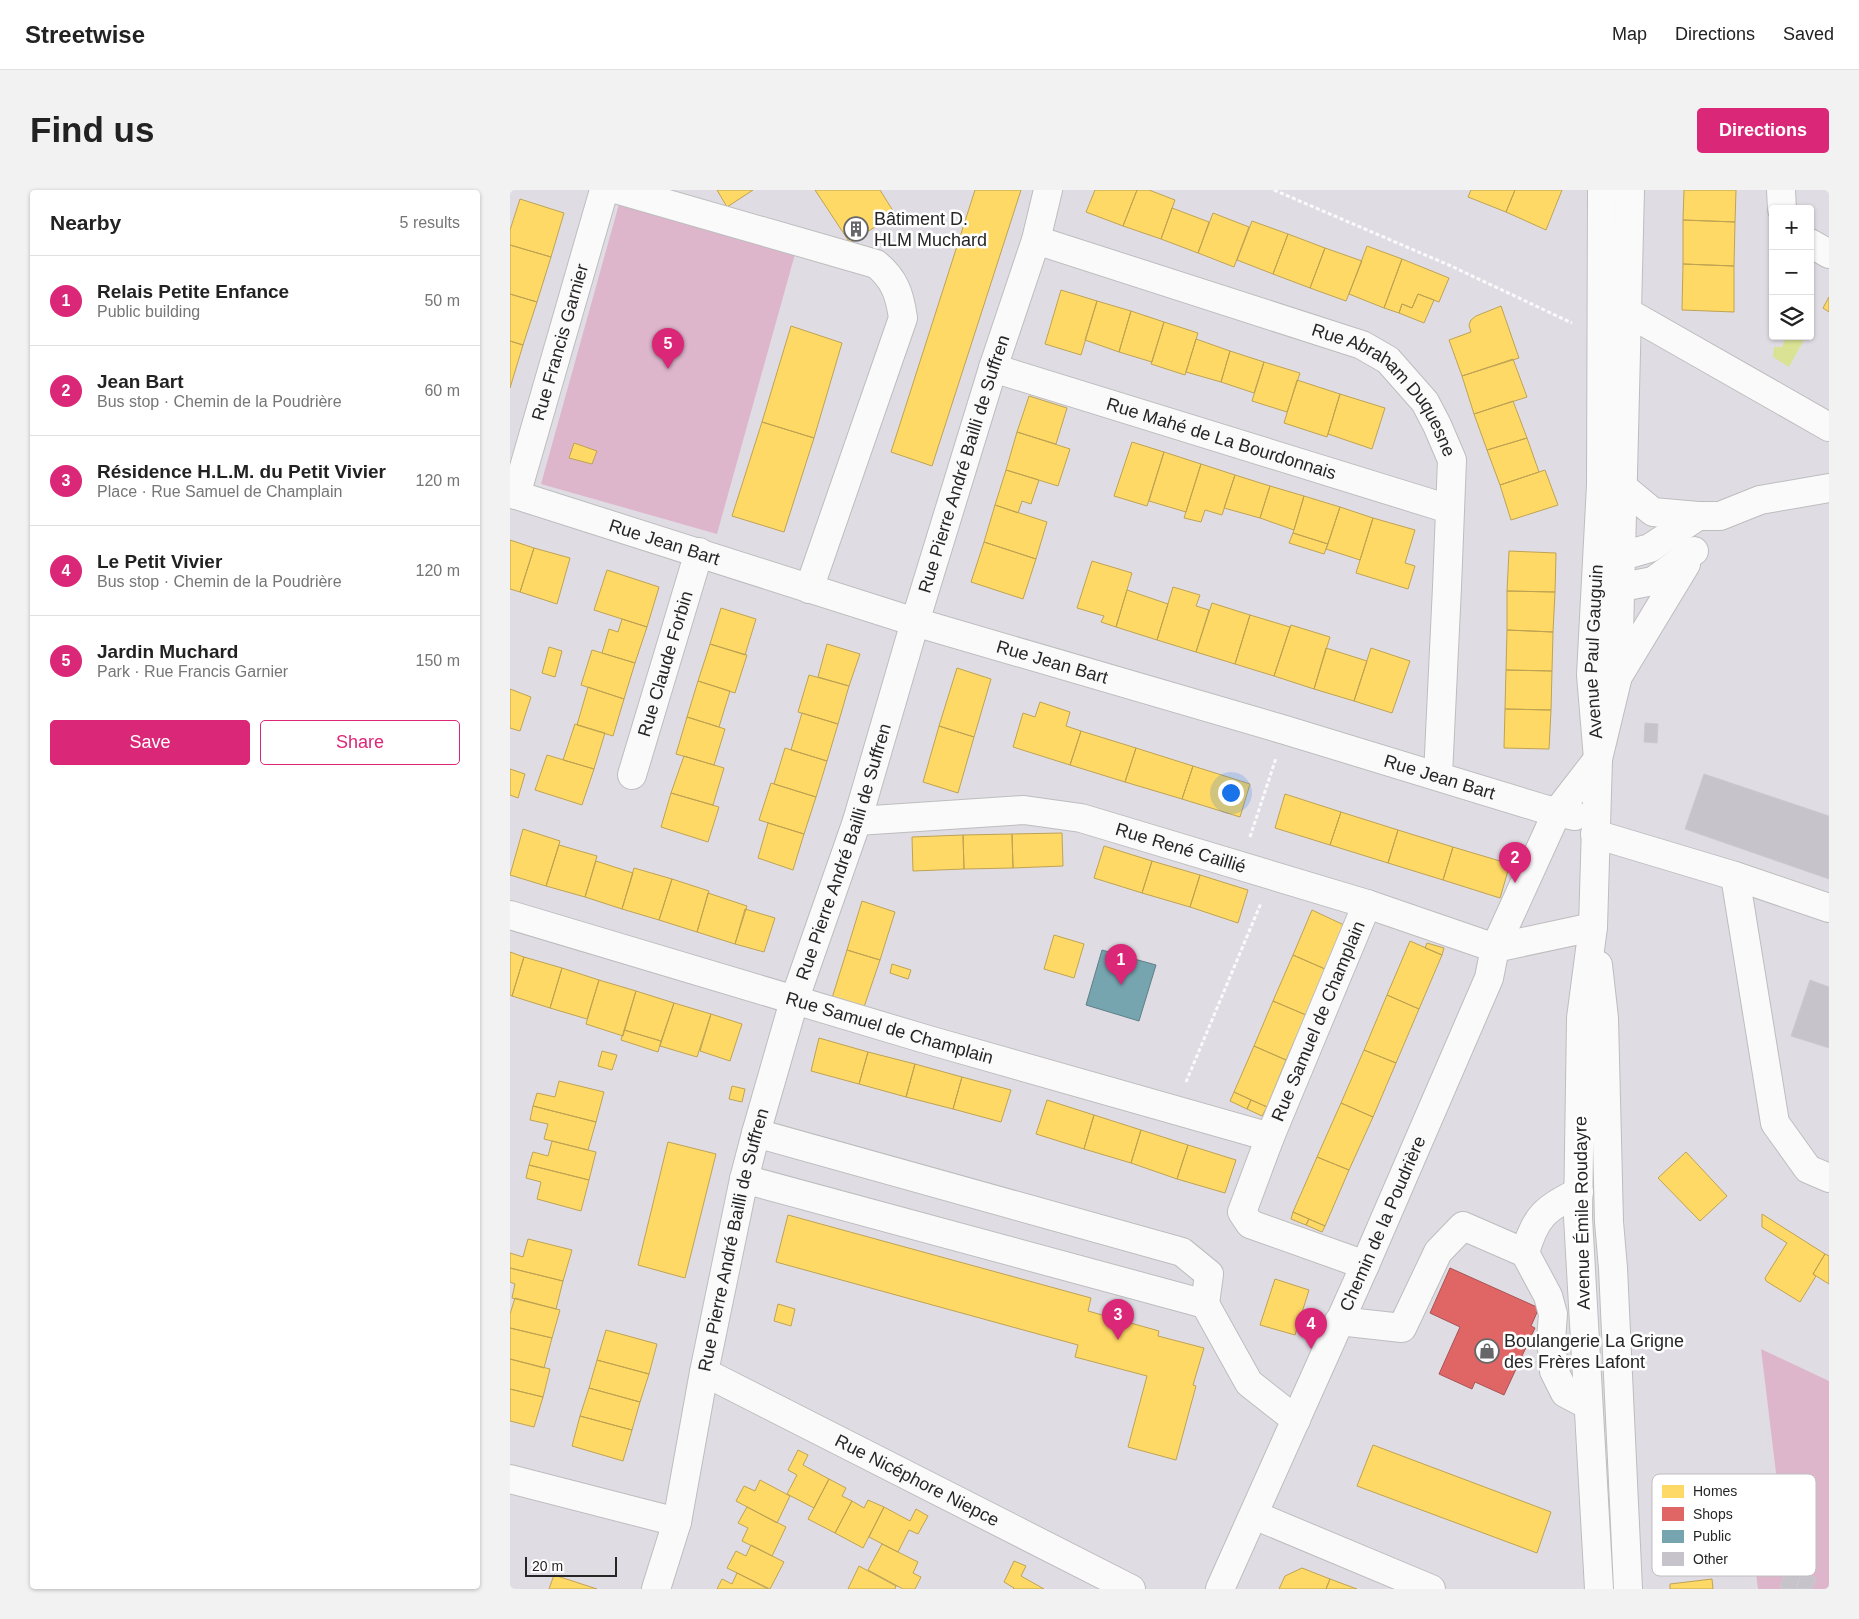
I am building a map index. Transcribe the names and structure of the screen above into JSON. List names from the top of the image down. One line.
{"streets":{"street":["Rue Francis Garnier","Rue Abraham Duquesne","Rue Mahé de La Bourdonnais","Rue Pierre André Bailli de Suffren","Rue Jean Bart","Avenue Paul Gauguin","Rue Claude Forbin","Rue René Caillié","Rue Samuel de Champlain","Avenue Émile Roudayre","Chemin de la Poudrière","Rue Nicéphore Niepce"]},"crossings":[["Rue Francis Garnier","Rue Jean Bart"],["Rue Abraham Duquesne","Rue Mahé de La Bourdonnais"],["Rue Abraham Duquesne","Rue Pierre André Bailli de Suffren"],["Rue Abraham Duquesne","Rue Jean Bart"],["Rue Mahé de La Bourdonnais","Rue Pierre André Bailli de Suffren"],["Rue Pierre André Bailli de Suffren","Rue Jean Bart"],["Rue Pierre André Bailli de Suffren","Rue René Caillié"],["Rue Pierre André Bailli de Suffren","Rue Samuel de Champlain"],["Rue Pierre André Bailli de Suffren","Rue Nicéphore Niepce"],["Rue Jean Bart","Rue Claude Forbin"],["Rue Jean Bart","Avenue Émile Roudayre"],["Rue Jean Bart","Chemin de la Poudrière"],["Avenue Paul Gauguin","Avenue Émile Roudayre"],["Avenue Paul Gauguin","Chemin de la Poudrière"],["Rue René Caillié","Rue Samuel de Champlain"],["Rue René Caillié","Chemin de la Poudrière"],["Rue Samuel de Champlain","Chemin de la Poudrière"],["Avenue Émile Roudayre","Chemin de la Poudrière"]],"places":{"building":["Bâtiment D. HLM Muchard"],"shop":["Boulangerie La Grigne des Frères Lafont"]},"legend":["Homes","Shops","Public","Other"],"scale_bar":"20 m","page":{"header":"Streetwise","nav":["Map","Directions","Saved"],"buttons":["Directions",["Save","Share"]],"title":"Find us","heading":["Nearby","5 results"],"map_buttons":["+","−"],"list":[{"mark":"1","name":"Relais Petite Enfance","note":"Public building","value":"50 m"},{"mark":"2","name":"Jean Bart","note":"Bus stop · Chemin de la Poudrière","value":"60 m"},{"mark":"3","name":"Résidence H.L.M. du Petit Vivier","note":"Place · Rue Samuel de Champlain","value":"120 m"},{"mark":"4","name":"Le Petit Vivier","note":"Bus stop · Chemin de la Poudrière","value":"120 m"},{"mark":"5","name":"Jardin Muchard","note":"Park · Rue Francis Garnier","value":"150 m"}],"pins":["5","2","1","3","4"],"scale":"20 m"}}
